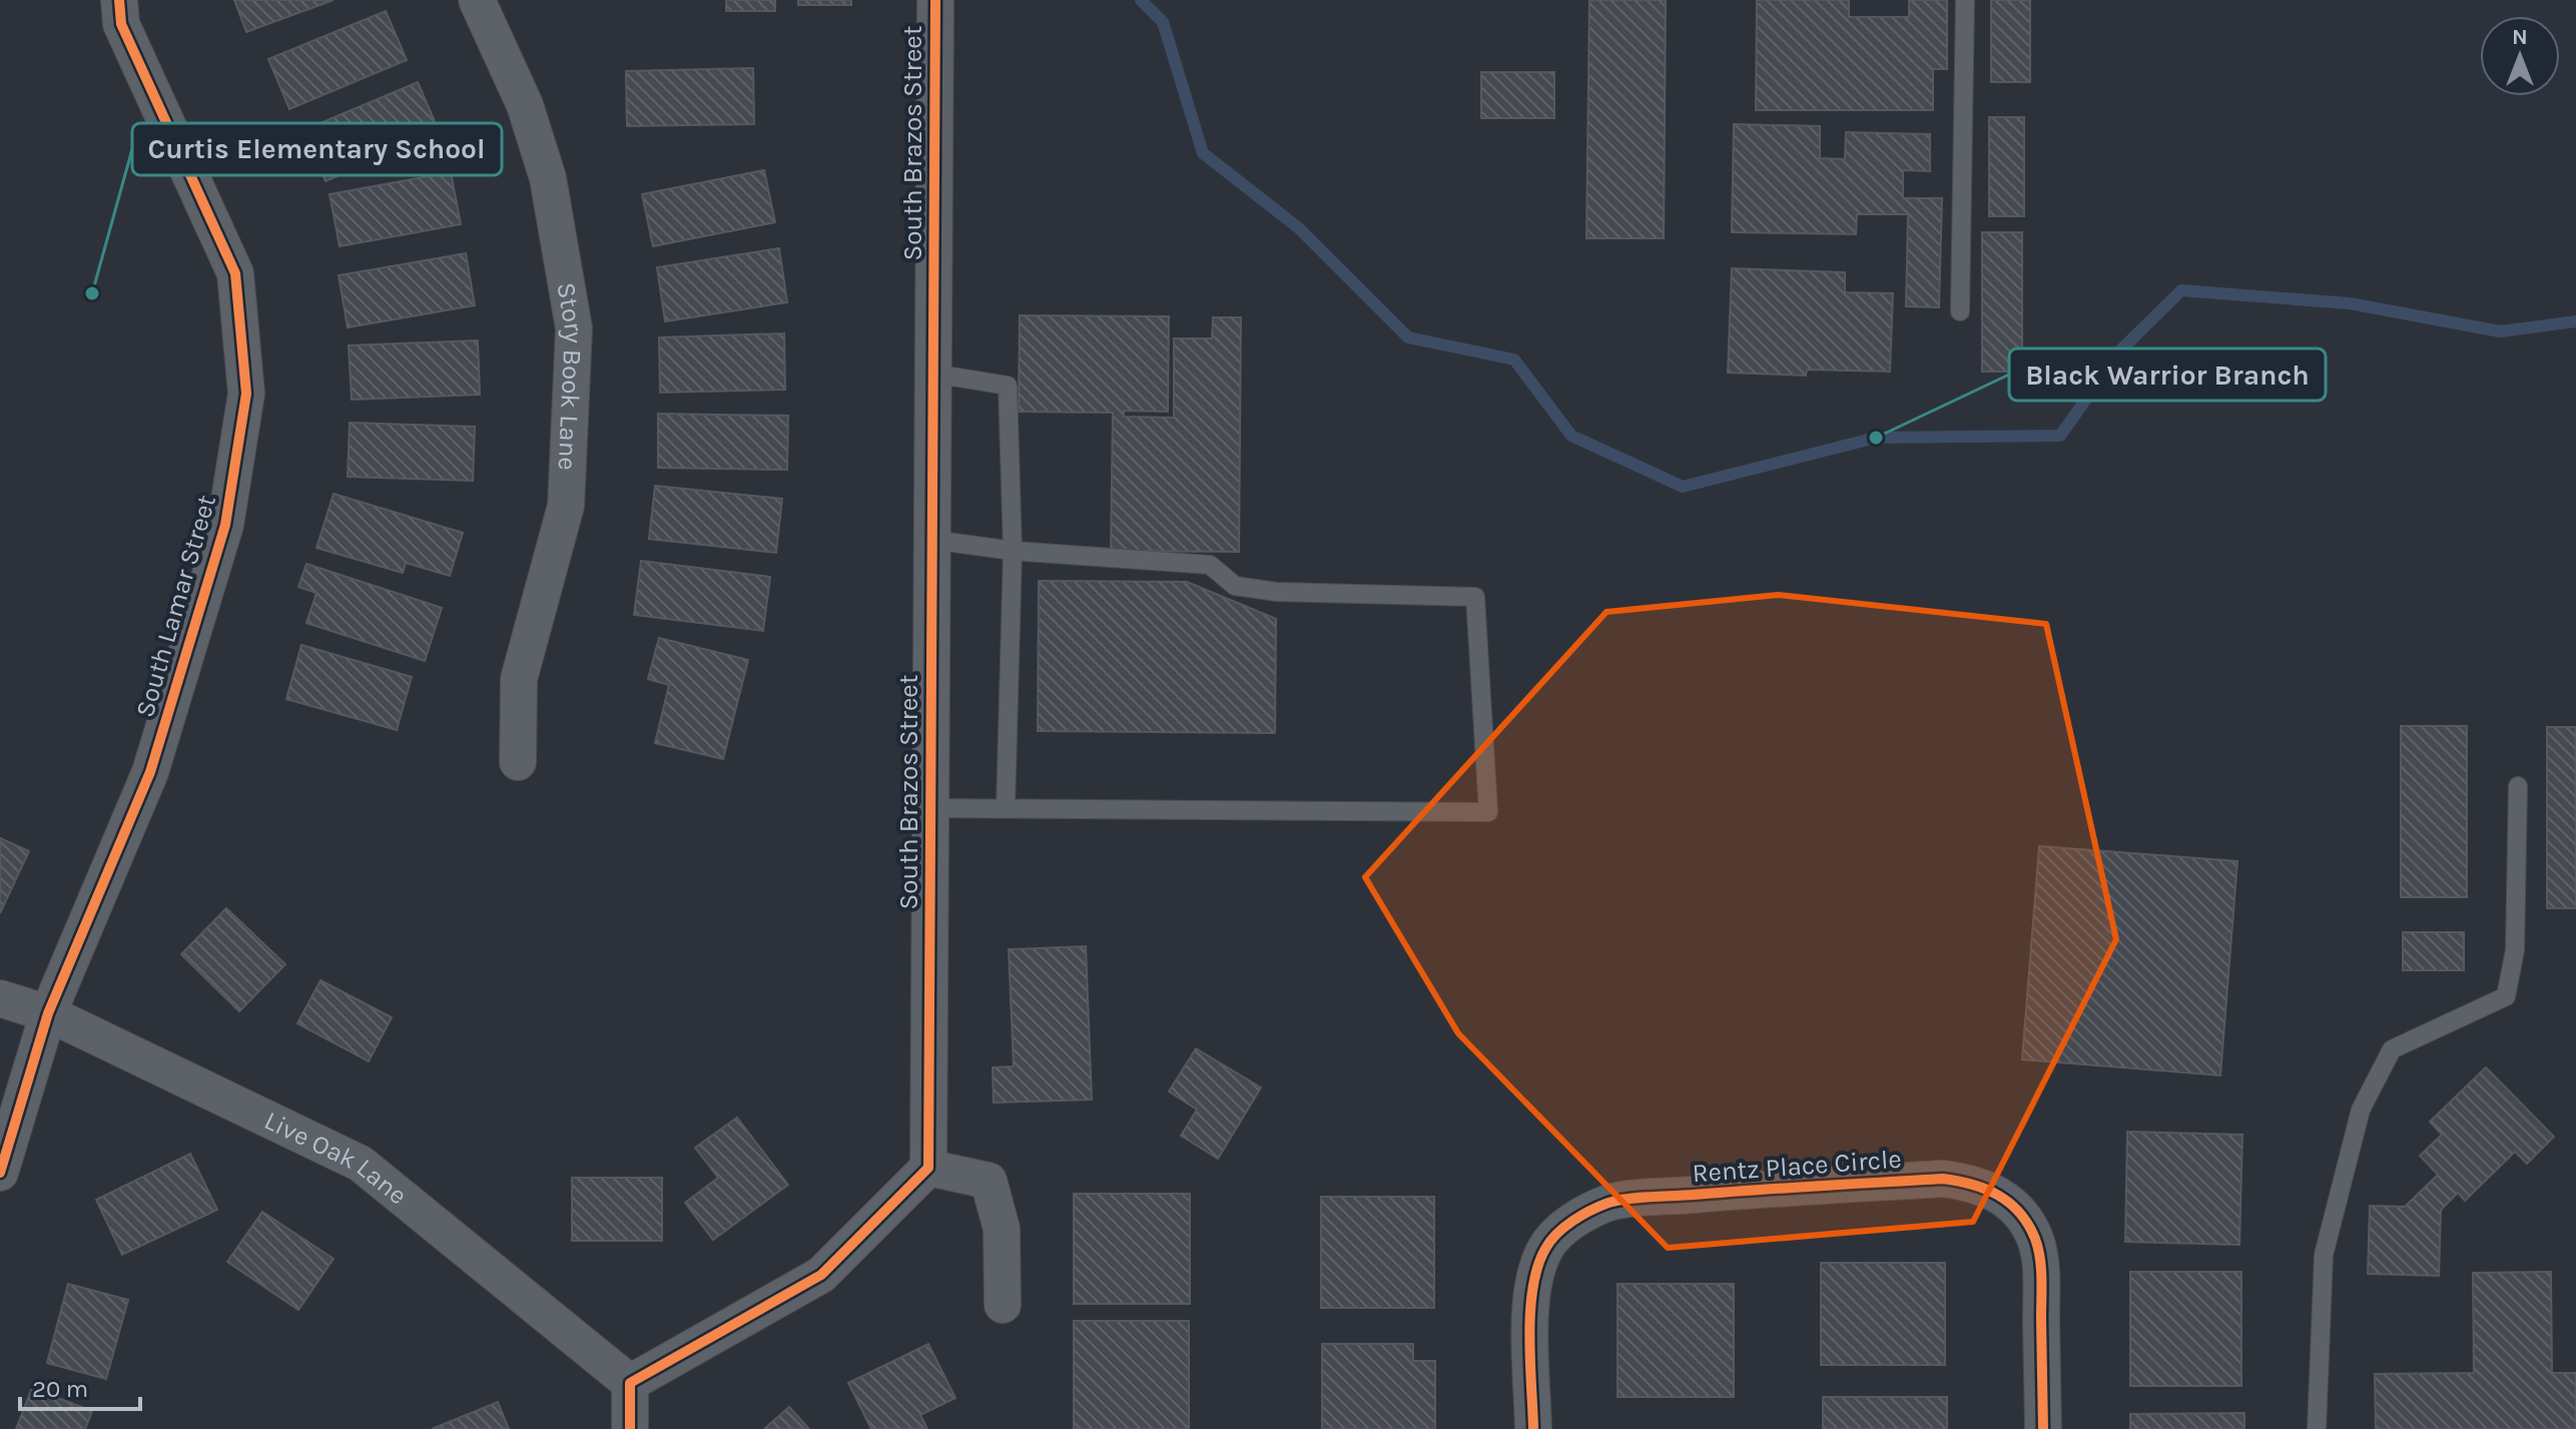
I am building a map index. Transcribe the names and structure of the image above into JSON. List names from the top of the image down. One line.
{"streets":{"street":["South Brazos Street","Story Book Lane","South Lamar Street","Live Oak Lane","Rentz Place Circle"]},"crossings":[["South Lamar Street","Live Oak Lane"]],"places":["Curtis Elementary School","Black Warrior Branch"],"scale_bar":"20 m","north":"top"}
